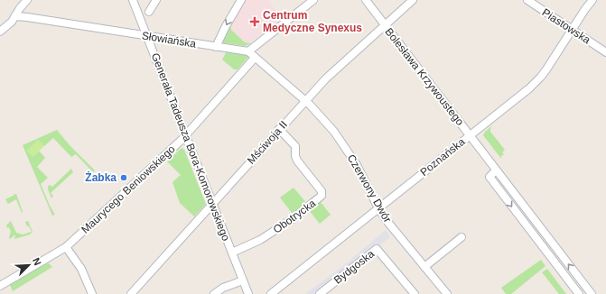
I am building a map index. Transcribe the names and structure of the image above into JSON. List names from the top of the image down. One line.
{"streets":{"street":["Piastowska","Słowiańska","Bolesława Krzywoustego","Mściwoja II","Generała Tadeusza Bora-Komorowskiego","Poznańska","Czerwony Dwór","Maurycego Beniowskiego","Obotrycka","Bydgoska"]},"crossings":[["Piastowska","Poznańska"],["Słowiańska","Generała Tadeusza Bora-Komorowskiego"],["Bolesława Krzywoustego","Mściwoja II"],["Bolesława Krzywoustego","Poznańska"],["Mściwoja II","Generała Tadeusza Bora-Komorowskiego"],["Mściwoja II","Czerwony Dwór"],["Mściwoja II","Obotrycka"],["Generała Tadeusza Bora-Komorowskiego","Maurycego Beniowskiego"],["Generała Tadeusza Bora-Komorowskiego","Obotrycka"],["Poznańska","Czerwony Dwór"]],"places":{"health":["Centrum Medyczne Synexus"],"other":["Żabka"]},"north":"top right"}
